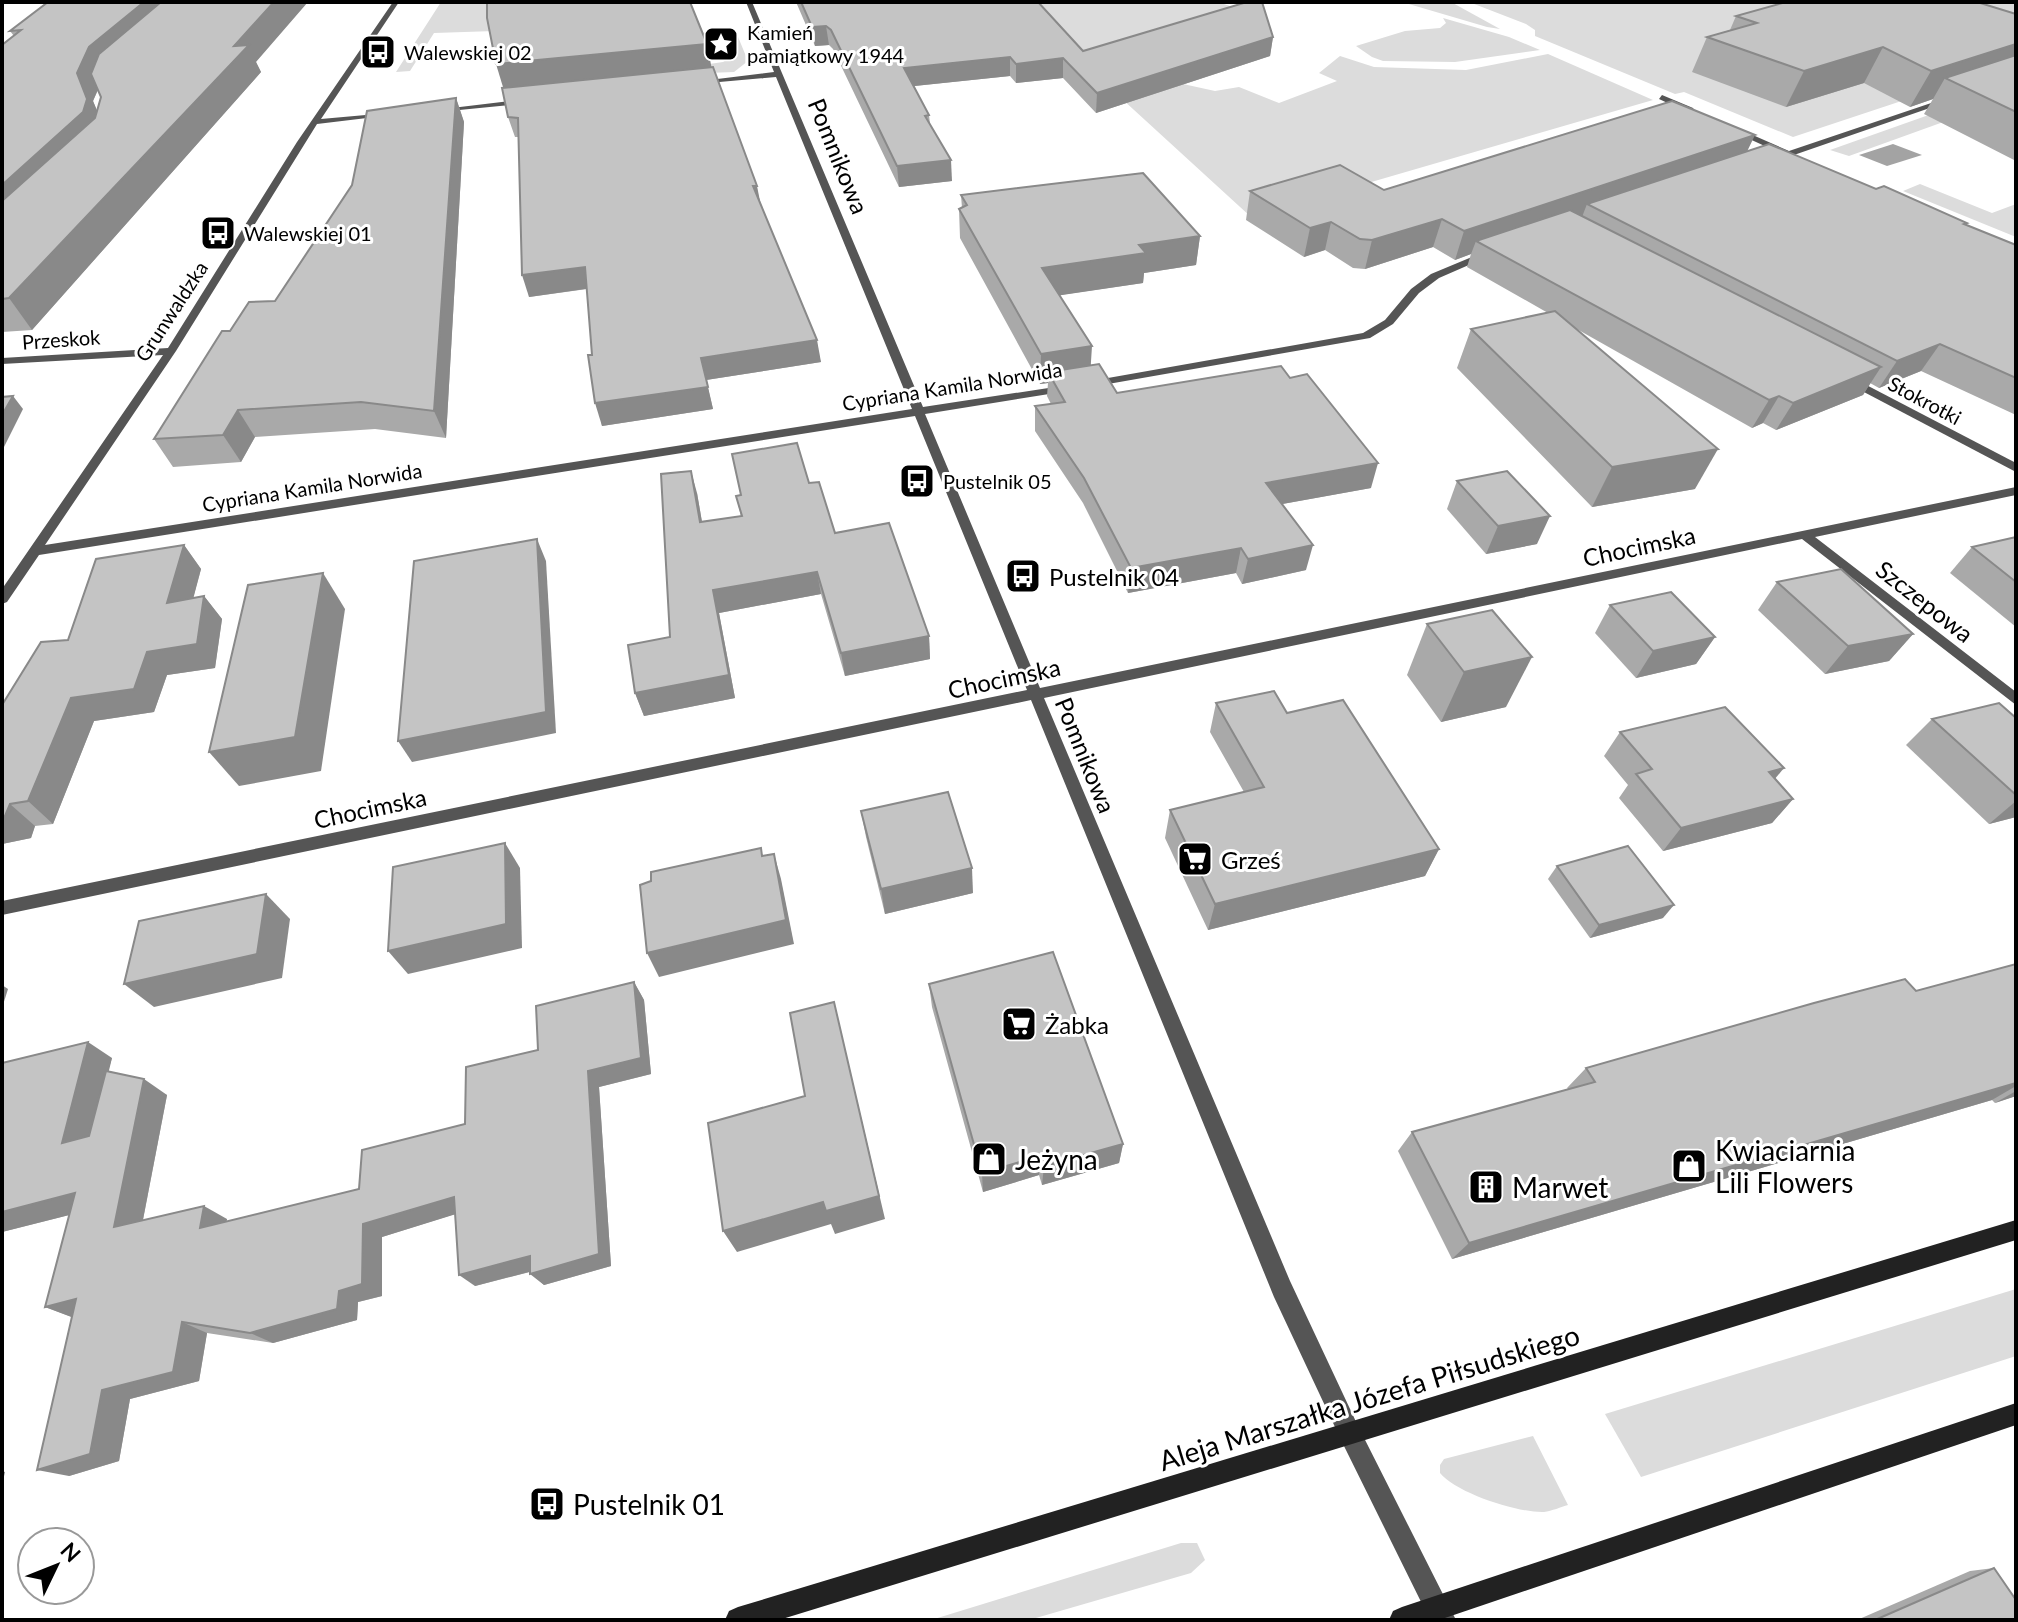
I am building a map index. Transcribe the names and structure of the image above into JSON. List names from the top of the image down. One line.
{"streets":{"main road":["Aleja Marszałka Józefa Piłsudskiego"],"street":["Pomnikowa","Grunwaldzka","Przeskok","Cypriana Kamila Norwida","Stokrotki","Chocimska","Szczepowa"]},"crossings":[["Pomnikowa","Cypriana Kamila Norwida"],["Pomnikowa","Chocimska"],["Pomnikowa","Aleja Marszałka Józefa Piłsudskiego"],["Grunwaldzka","Przeskok"],["Grunwaldzka","Cypriana Kamila Norwida"],["Chocimska","Szczepowa"]],"places":{"place":["Kamień pamiątkowy 1944"],"bus stop":["Walewskiej 02","Walewskiej 01","Pustelnik 05","Pustelnik 04","Pustelnik 01"],"supermarket":["Grześ","Żabka"],"shop":["Jeżyna","Kwiaciarnia Lili Flowers"],"building":["Marwet"]},"north":"top right"}
